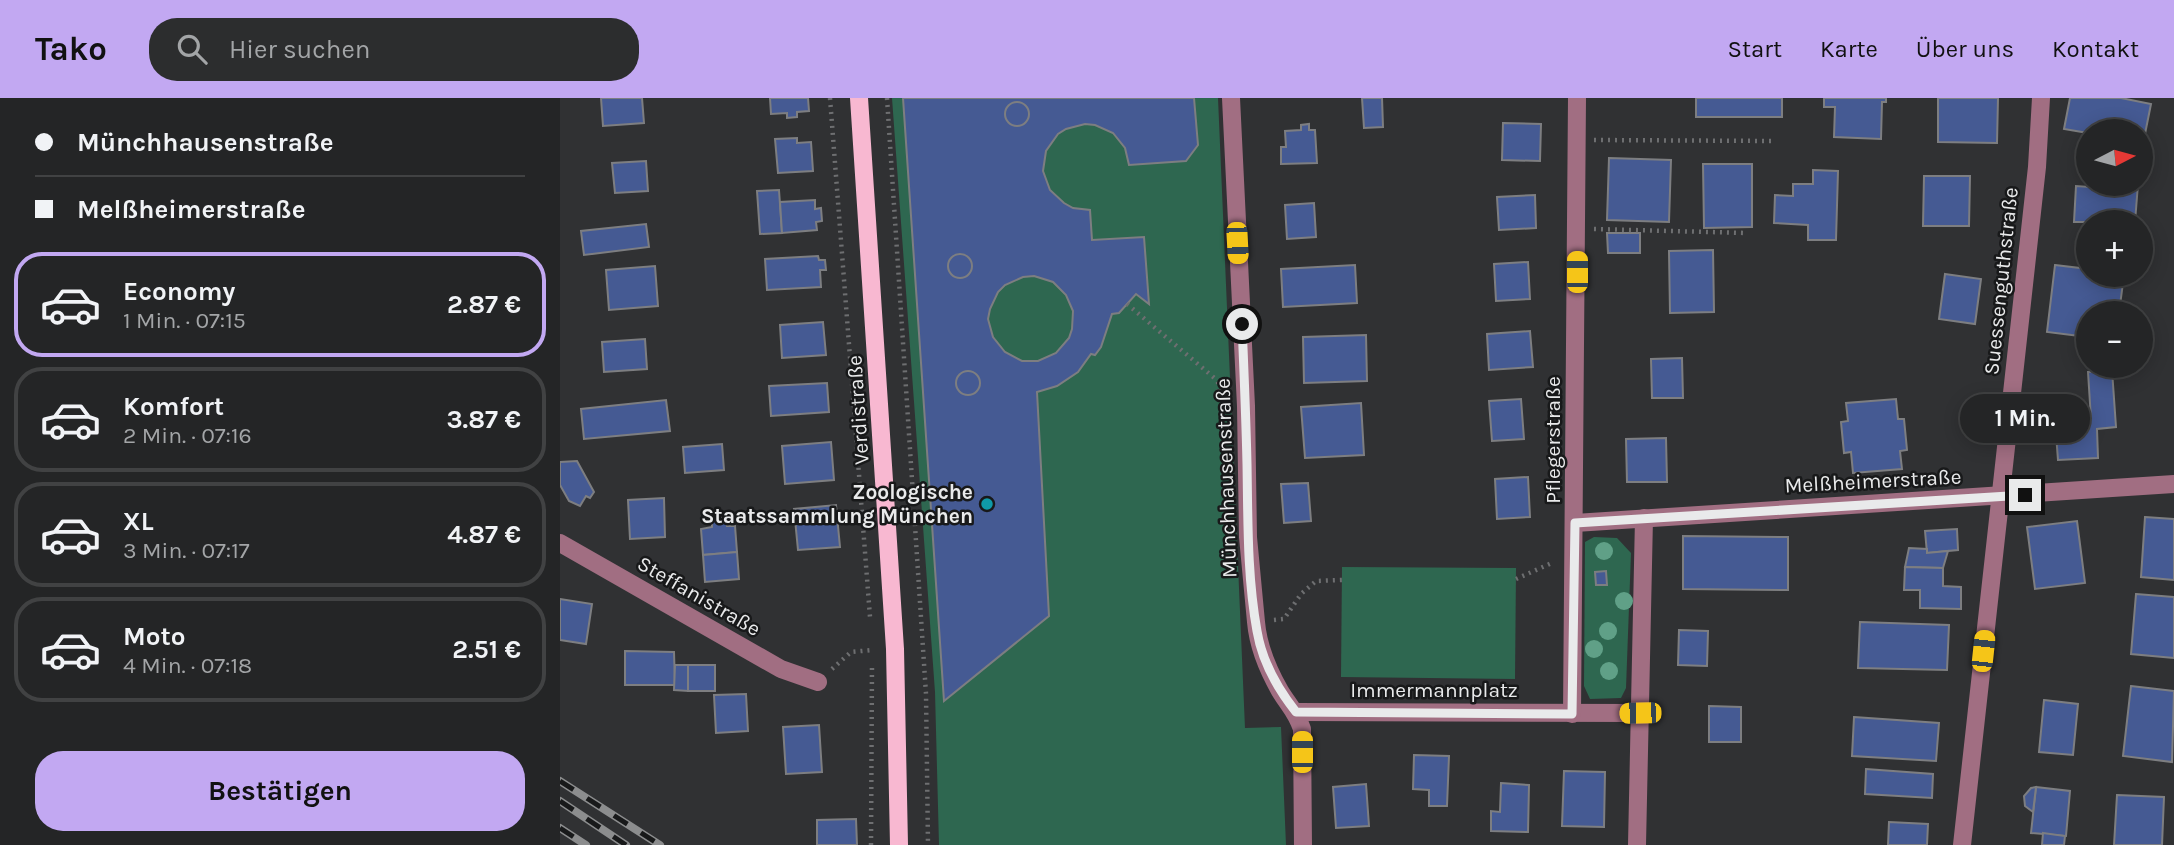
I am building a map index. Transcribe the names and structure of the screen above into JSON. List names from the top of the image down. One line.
{"streets":{"main road":["Verdistraße"],"street":["Suessenguthstraße","Pflegerstraße","Münchhausenstraße","Melßheimerstraße","Steffanistraße","Immermannplatz"]},"crossings":[["Suessenguthstraße","Melßheimerstraße"],["Pflegerstraße","Melßheimerstraße"],["Pflegerstraße","Immermannplatz"],["Münchhausenstraße","Immermannplatz"]],"places":["Zoologische Staatssammlung München"],"north":"right","page":{"header":"Tako","search":"Hier suchen","nav":["Start","Karte","Über uns","Kontakt"],"banner":["Münchhausenstraße","Melßheimerstraße"],"map_buttons":["+","−"],"list":[{"name":"Economy","note":"1 Min. · 07:15","value":"2.87 €"},{"name":"Komfort","note":"2 Min. · 07:16","value":"3.87 €"},{"name":"XL","note":"3 Min. · 07:17","value":"4.87 €"},{"name":"Moto","note":"4 Min. · 07:18","value":"2.51 €"}],"bubble":"1 Min.","buttons":"Bestätigen"}}
